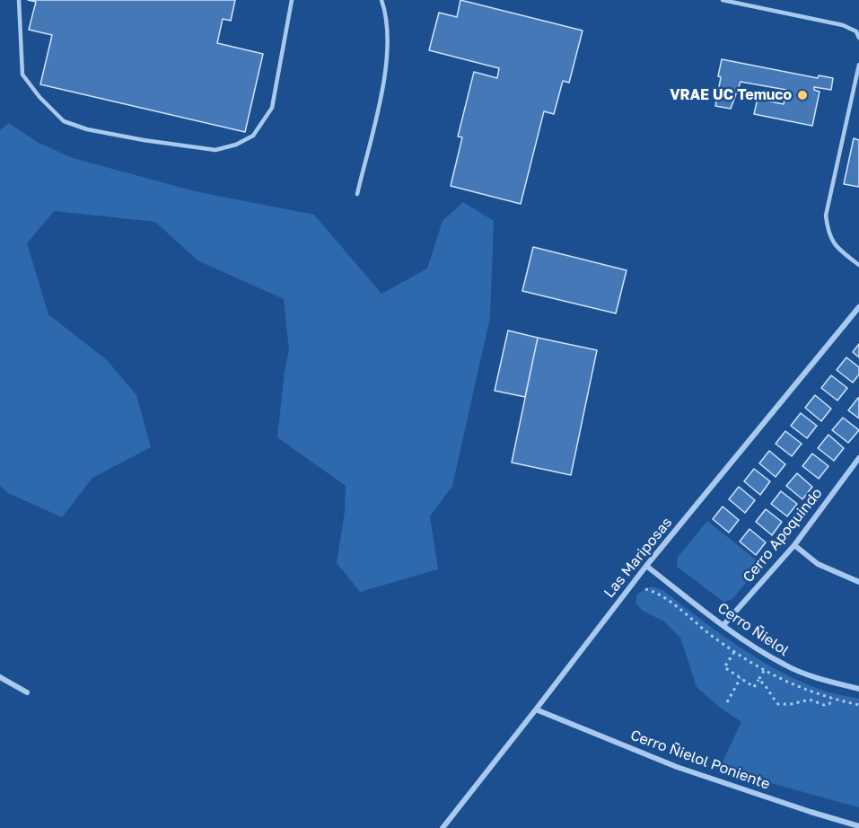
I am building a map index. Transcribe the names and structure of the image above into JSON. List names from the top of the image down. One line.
{"streets":{"street":["Cerro Apoquindo","Las Mariposas","Cerro Ñielol","Cerro Ñielol Poniente"]},"crossings":[["Cerro Apoquindo","Cerro Ñielol"],["Las Mariposas","Cerro Ñielol"],["Las Mariposas","Cerro Ñielol Poniente"]],"places":["VRAE UC Temuco"]}
